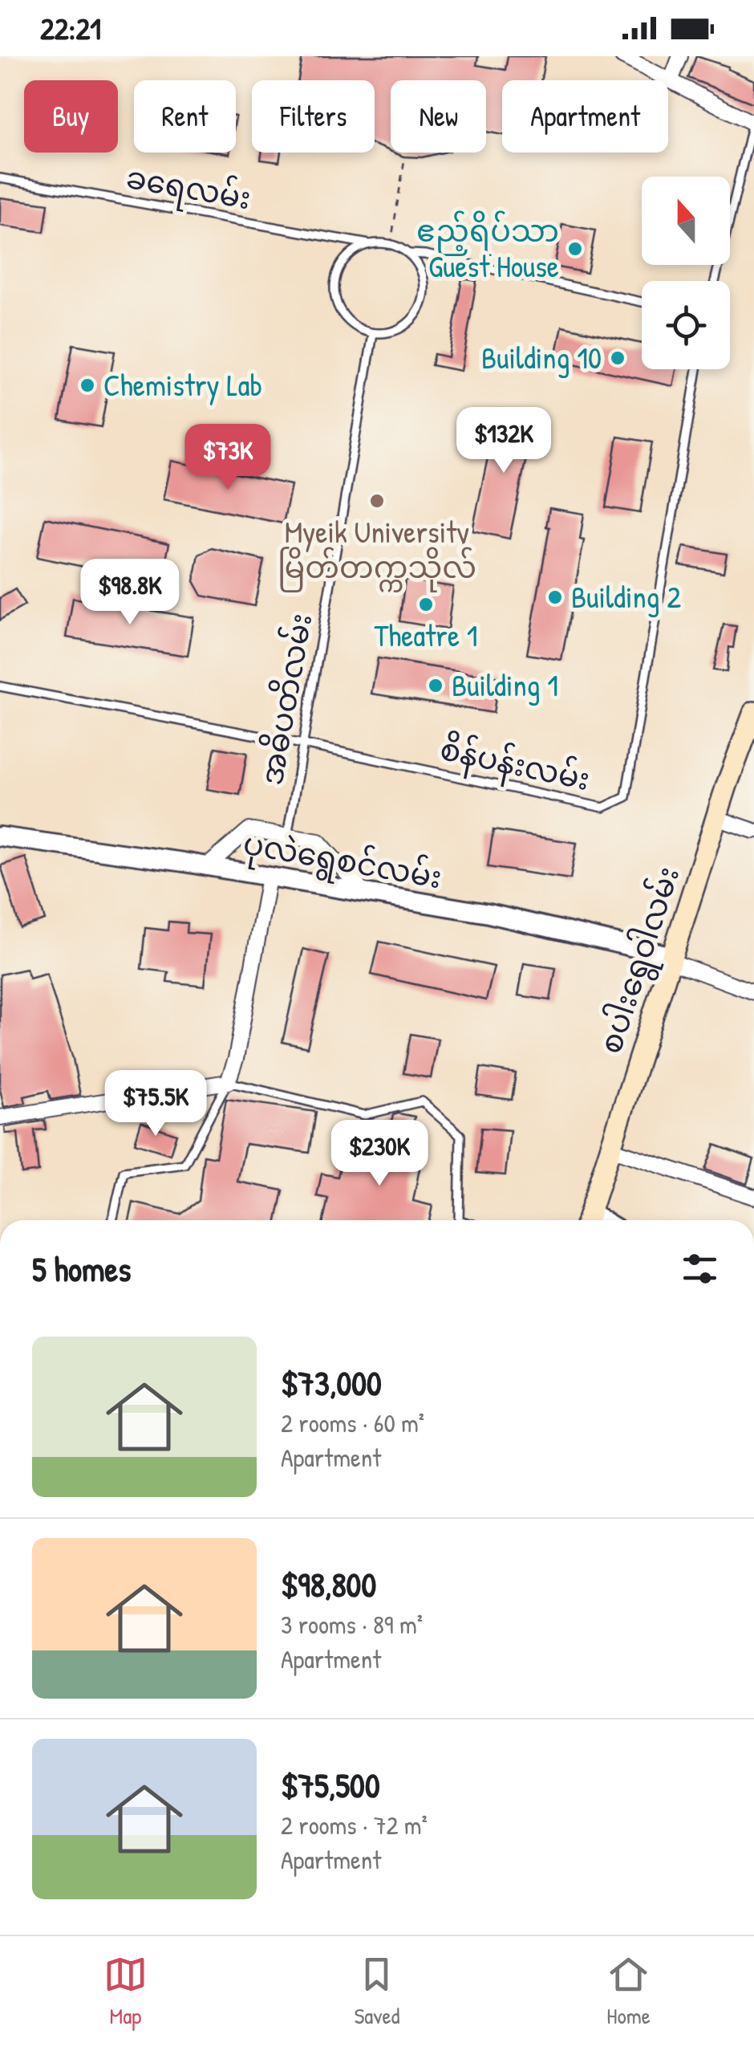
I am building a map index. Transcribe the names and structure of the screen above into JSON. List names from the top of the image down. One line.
{"streets":{"main road":["စပါးရွေဝါလမ်း"],"street":["ပုလဲရွေစင်လမ်း"],"lane":["ခရေလမ်း","အဓိပတိလမ်း","စိန်ပန်းလမ်း"]},"crossings":[["ခရေလမ်း","အဓိပတိလမ်း"],["အဓိပတိလမ်း","စိန်ပန်းလမ်း"],["ပုလဲရွေစင်လမ်း","စပါးရွေဝါလမ်း"]],"places":["ဧည့်ရိပ်သာ Guest House","Building 10","Chemistry Lab","Myeik University မြိတ်တက္ကသိုလ်","Building 2","Theatre 1","Building 1"],"north":"top","page":{"status":"22:21","chip":["Buy","Rent","Filters","New","Apartment"],"price":["$132K","$73K","$98.8K","$75.5K","$230K"],"heading":"5 homes","list":[{"name":"$73,000","note":"2 rooms · 60 m² · Apartment"},{"name":"$98,800","note":"3 rooms · 89 m² · Apartment"},{"name":"$75,500","note":"2 rooms · 72 m² · Apartment"}],"tabs":["Map","Saved","Home"]}}
